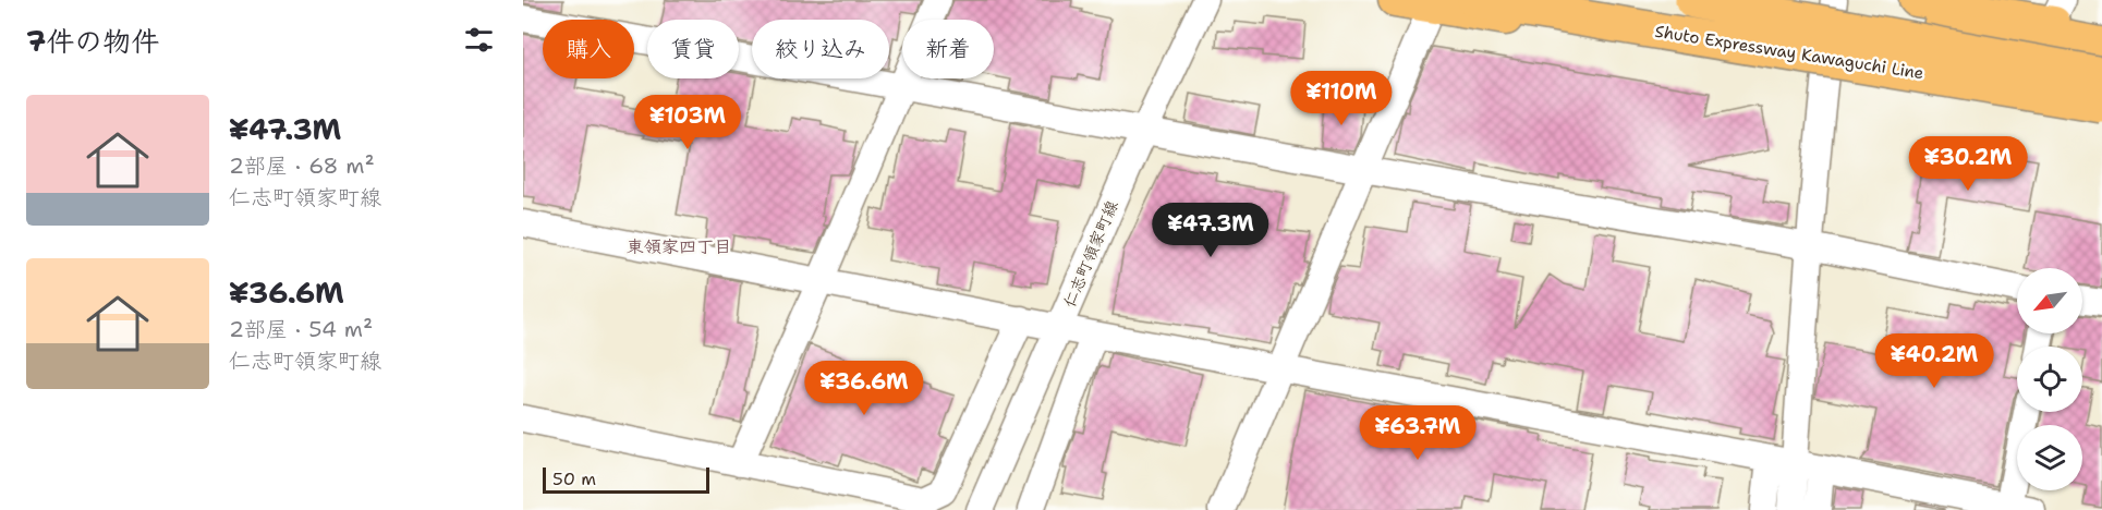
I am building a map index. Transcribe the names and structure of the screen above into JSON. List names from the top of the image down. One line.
{"streets":{"highway":["Shuto Expressway Kawaguchi Line"],"street":["仁志町領家町線"]},"districts":["東領家四丁目"],"scale_bar":"50 m","north":"bottom left","page":{"heading":"7件の物件","chip":["購入","賃貸","絞り込み","新着"],"price":["¥110M","¥103M","¥30.2M","¥47.3M","¥40.2M","¥36.6M","¥63.7M"],"list":[{"name":"¥47.3M","note":"2部屋 · 68 m² · 仁志町領家町線"},{"name":"¥36.6M","note":"2部屋 · 54 m² · 仁志町領家町線"}],"scale":"50 m"}}
